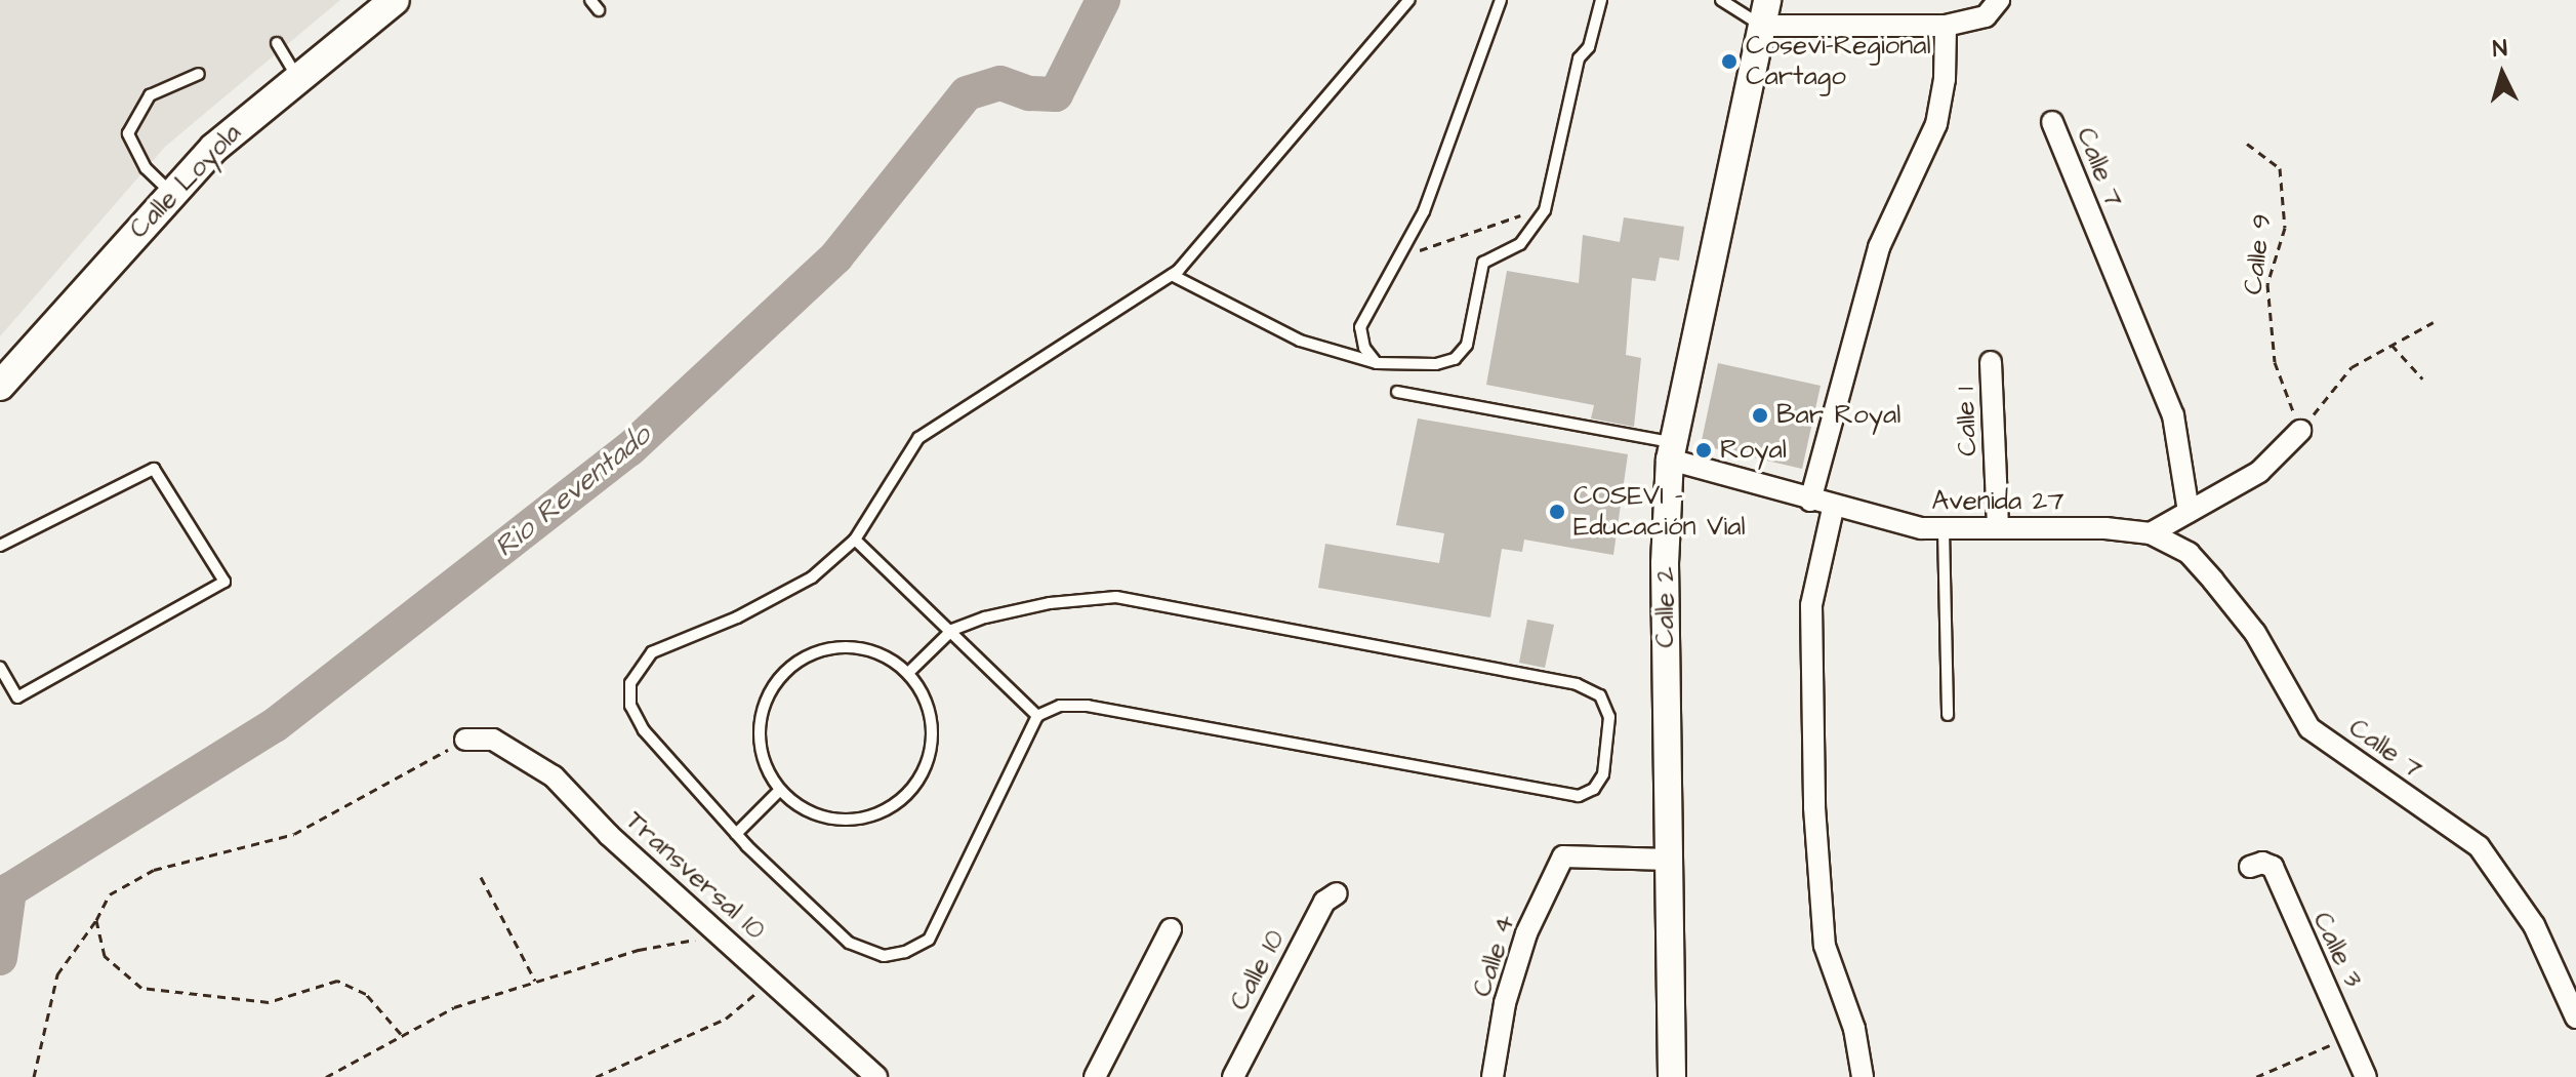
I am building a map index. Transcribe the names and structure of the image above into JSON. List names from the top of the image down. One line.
{"streets":{"main road":["Calle Loyola"],"street":["Calle 7","Calle 1","Avenida 27","Calle 2","Transversal 10","Calle 3","Calle 4","Calle 10"],"path":["Calle 9"]},"crossings":[["Calle 7","Avenida 27"],["Calle 1","Avenida 27"],["Avenida 27","Calle 2"],["Calle 2","Calle 4"]],"water":["Rio Reventado"],"places":["Cosevi-Regional Cartago","Bar Royal","Royal","COSEVI - Educación Vial"],"north":"top"}
